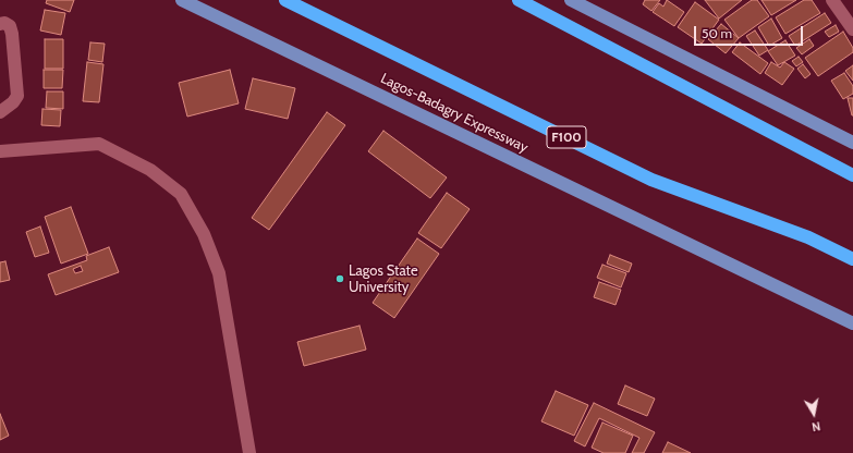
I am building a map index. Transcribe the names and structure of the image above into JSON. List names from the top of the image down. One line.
{"streets":{"highway":["Lagos-Badagry Expressway","F100"]},"places":["Lagos State University"],"scale_bar":"50 m","north":"bottom"}
